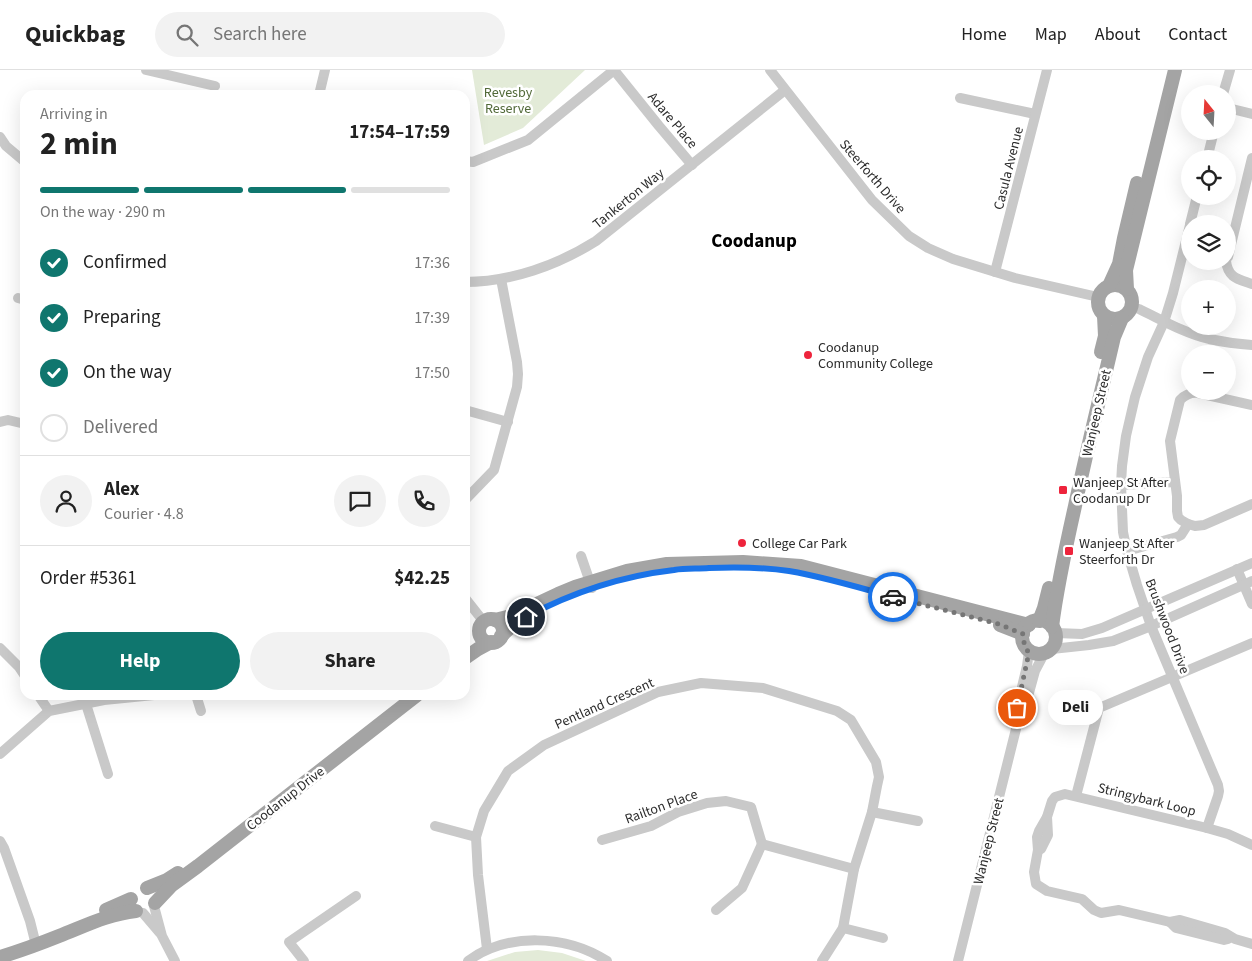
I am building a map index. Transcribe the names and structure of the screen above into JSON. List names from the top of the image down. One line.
{"streets":{"main road":["Wanjeep Street","Coodanup Drive"],"street":["Adare Place","Casula Avenue","Steerforth Drive","Tankerton Way","Brushwood Drive","Pentland Crescent","Stringybark Loop","Railton Place"]},"crossings":[["Adare Place","Tankerton Way"],["Casula Avenue","Steerforth Drive"],["Steerforth Drive","Tankerton Way"],["Steerforth Drive","Wanjeep Street"],["Brushwood Drive","Stringybark Loop"]],"districts":["Coodanup"],"parks":["Revesby Reserve"],"places":{"other":["Coodanup Community College","College Car Park","Deli"],"transit":["Wanjeep St After Coodanup Dr","Wanjeep St After Steerforth Dr"]},"north":"top","page":{"header":"Quickbag","search":"Search here","nav":["Home","Map","About","Contact"],"map_buttons":["+","−"],"heading":["2 min","Arriving in","17:54–17:59"],"panel":["Alex","Courier · 4.8","Order #5361","$42.25"],"bar":"On the way · 290 m","list":[["Confirmed","17:36"],["Preparing","17:39"],["On the way","17:50"],"Delivered"],"buttons":["Help","Share"],"bubble":"Deli"}}
